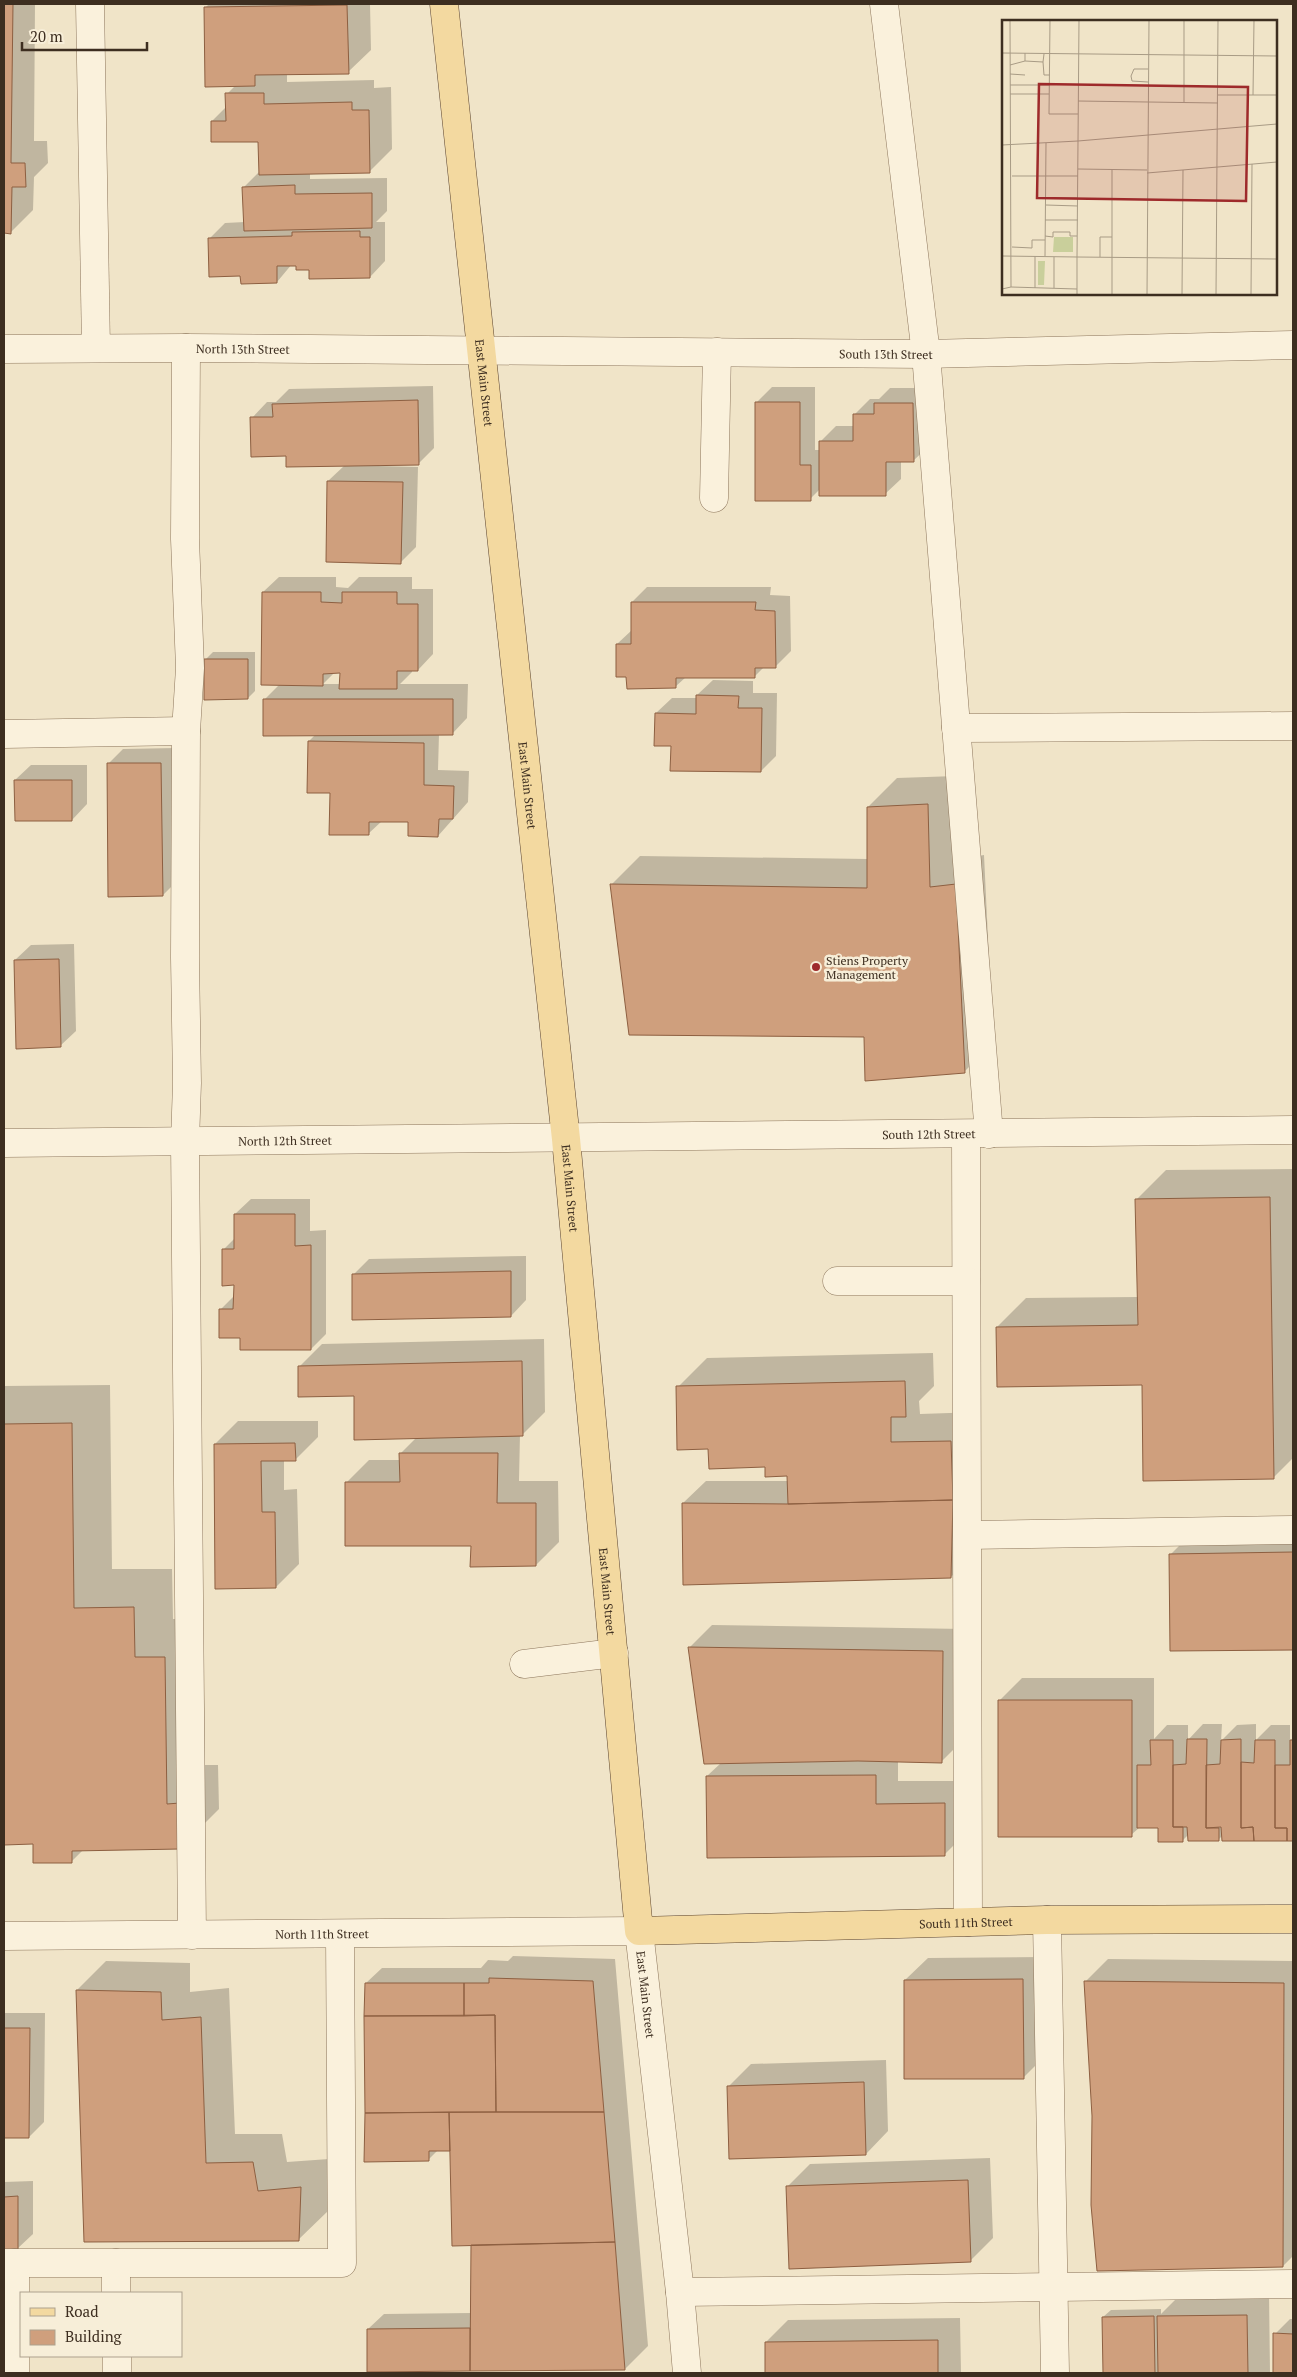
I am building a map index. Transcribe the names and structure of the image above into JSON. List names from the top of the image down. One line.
{"streets":{"main road":["East Main Street","South 11th Street"],"street":["North 13th Street","South 13th Street","South 12th Street","North 12th Street","North 11th Street"]},"crossings":[["North 13th Street","South 13th Street"],["North 13th Street","East Main Street"],["South 13th Street","East Main Street"],["East Main Street","South 12th Street"],["East Main Street","North 12th Street"],["East Main Street","South 11th Street"],["East Main Street","North 11th Street"],["South 12th Street","North 12th Street"],["South 11th Street","North 11th Street"]],"places":["Stiens Property Management"],"legend":["Road","Building"],"scale_bar":"20 m"}
